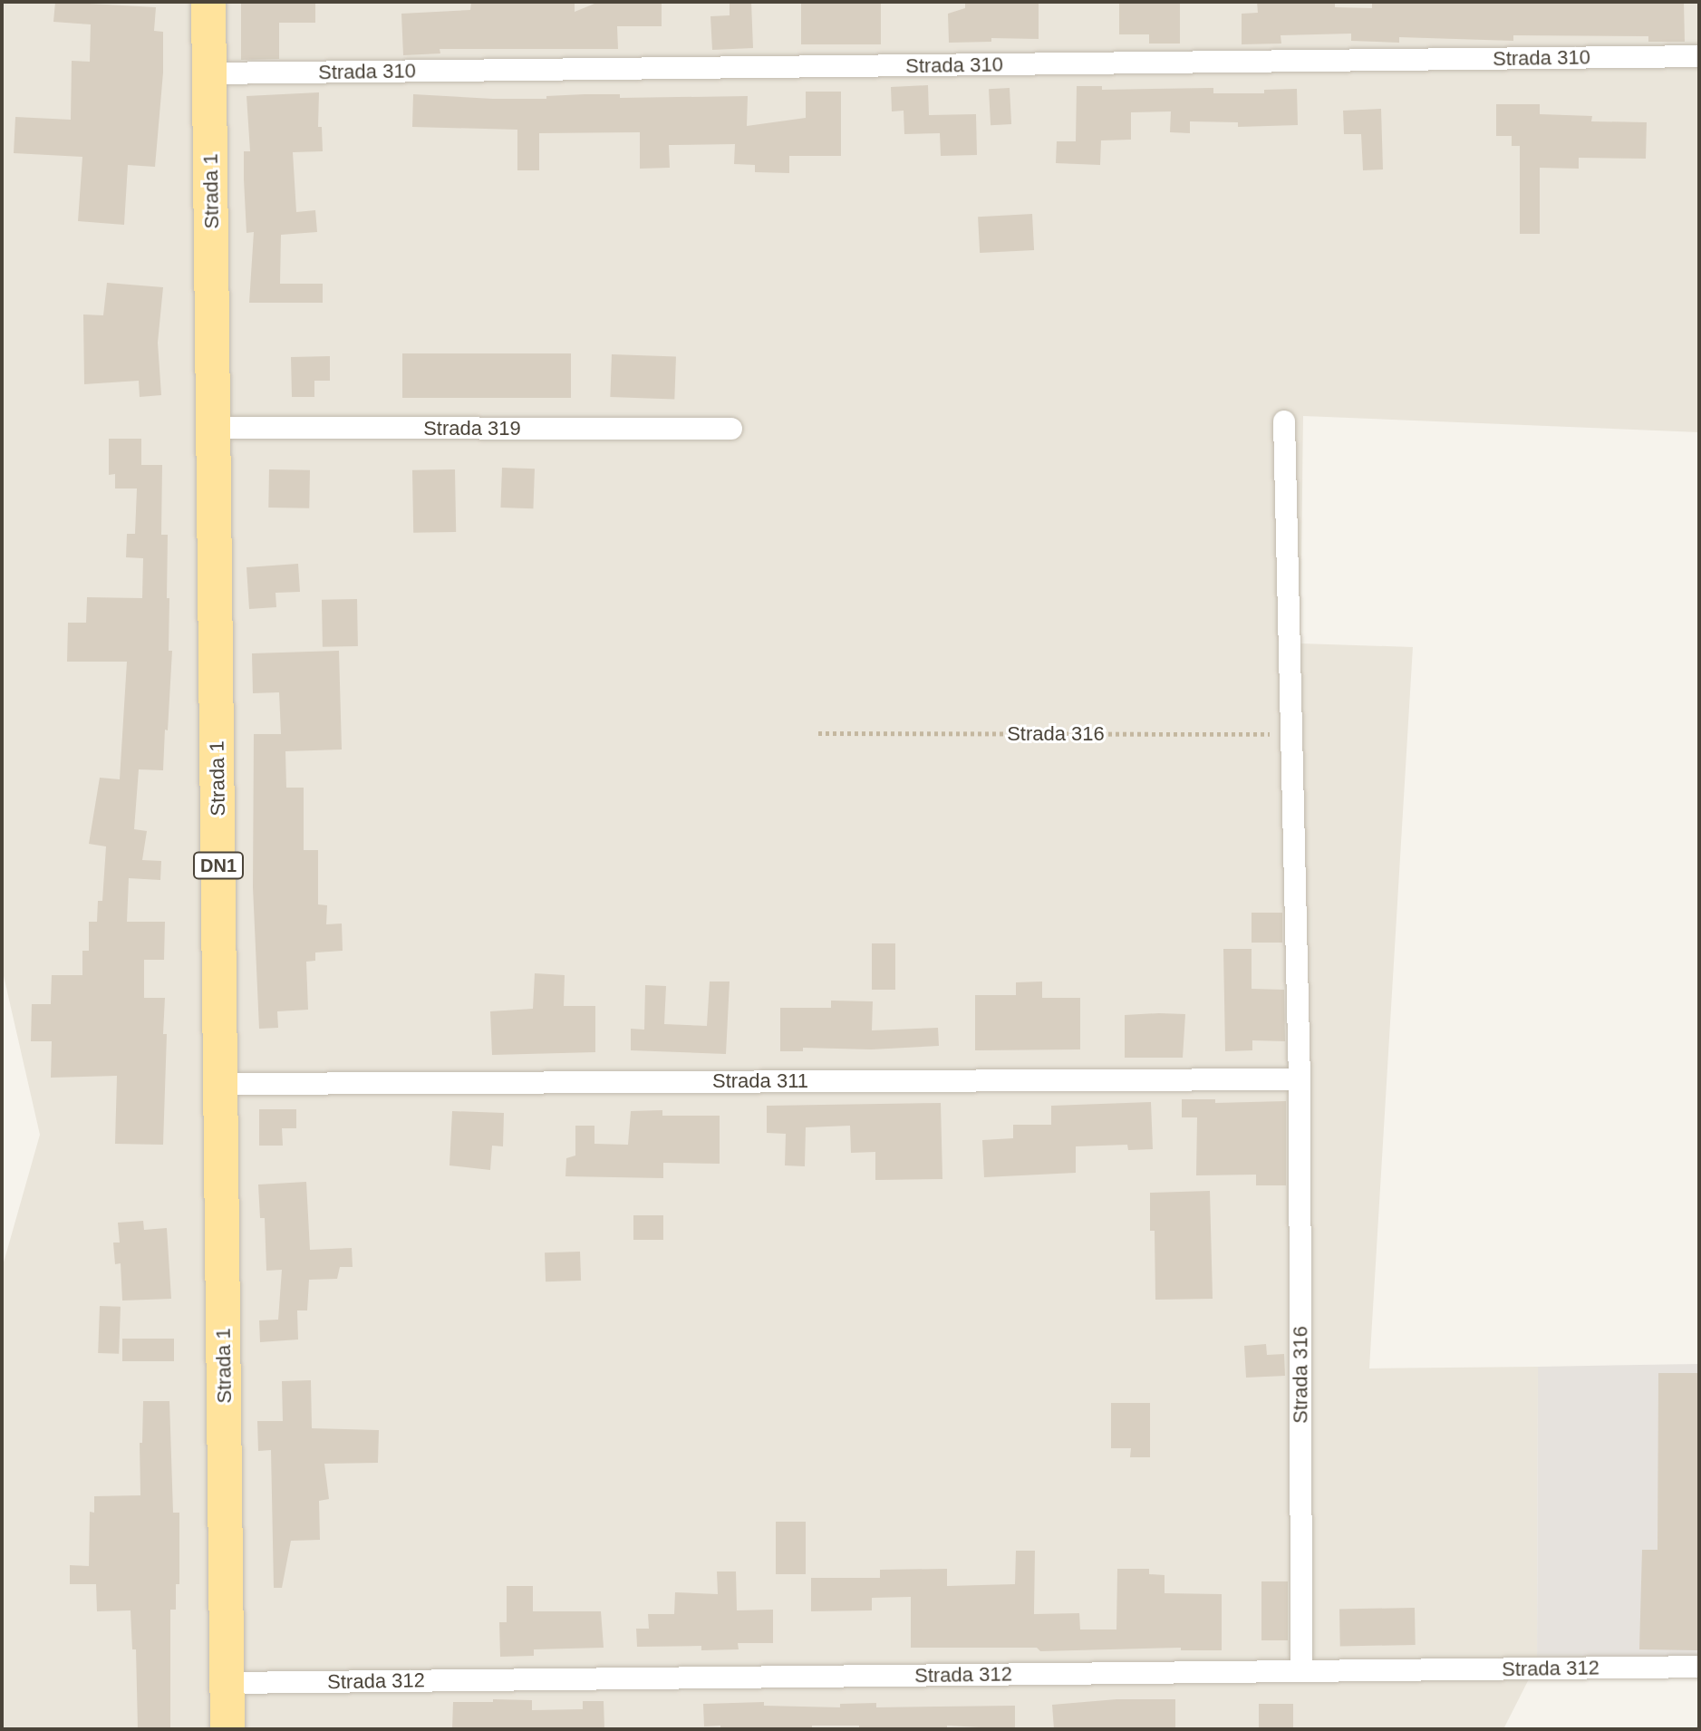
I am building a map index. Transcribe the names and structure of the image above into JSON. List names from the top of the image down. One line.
{"streets":{"main road":["Strada 1","DN1"],"street":["Strada 310","Strada 319","Strada 316","Strada 311","Strada 312"]},"crossings":[["Strada 310","Strada 1"],["Strada 1","Strada 319"],["Strada 1","Strada 311"],["Strada 1","Strada 312"],["Strada 316","Strada 311"],["Strada 316","Strada 312"]]}
